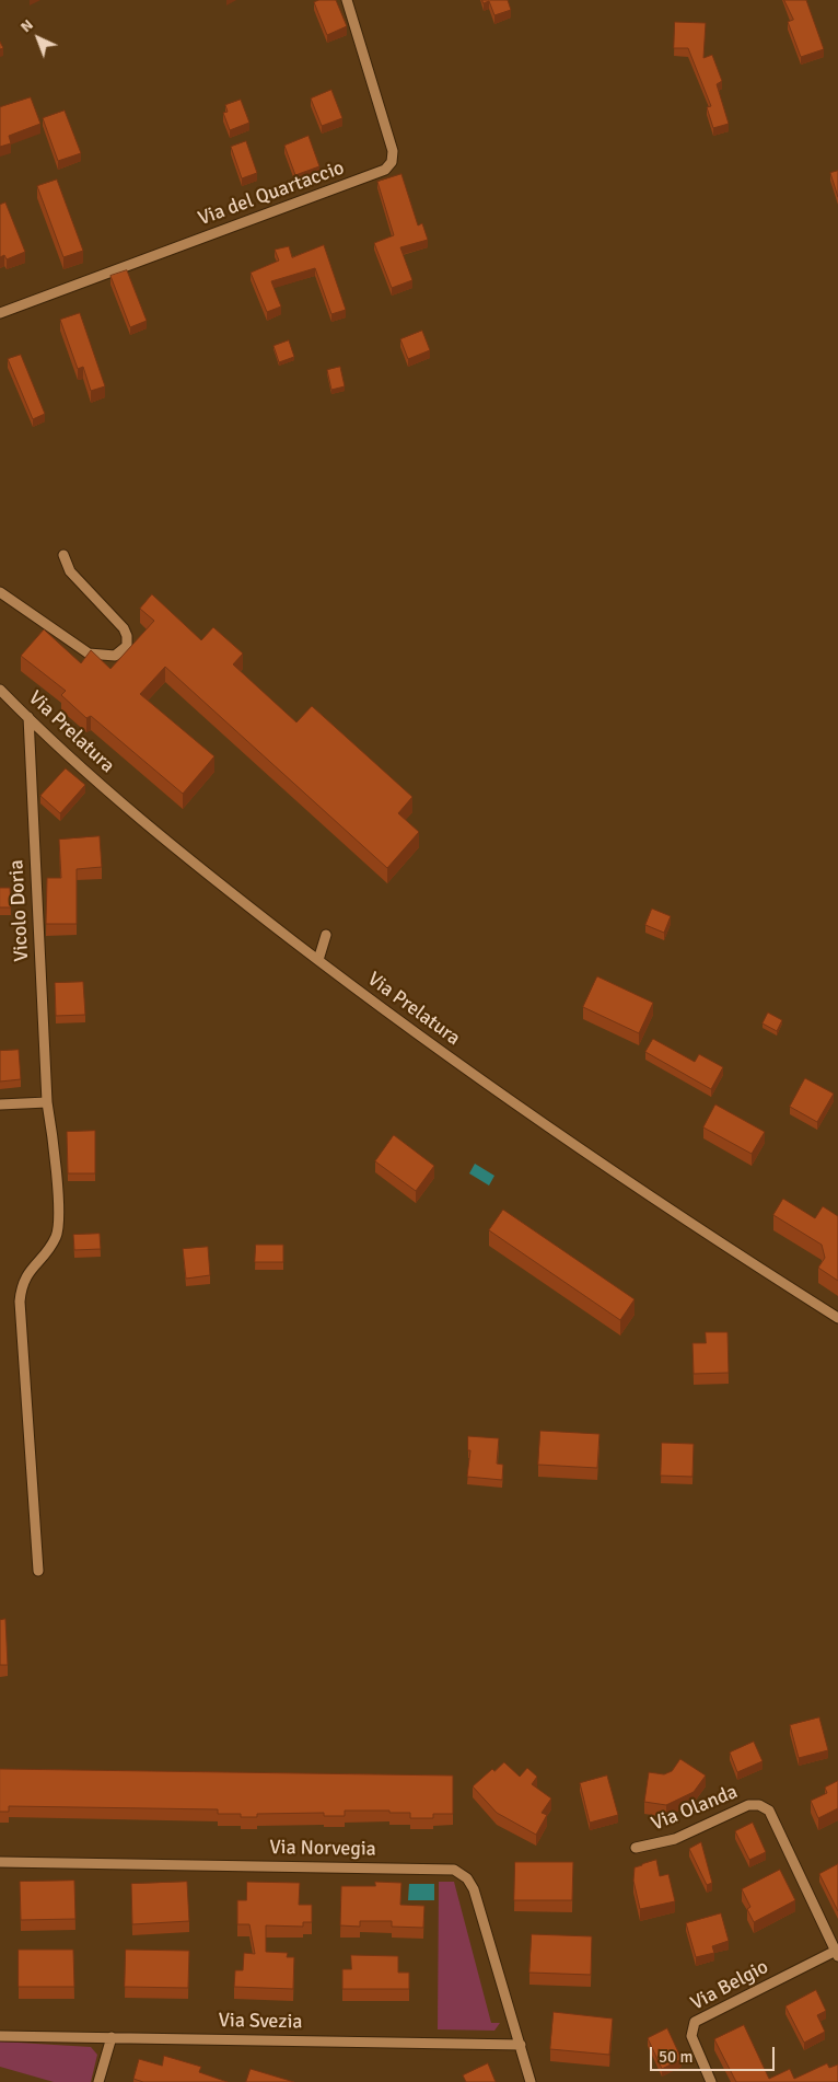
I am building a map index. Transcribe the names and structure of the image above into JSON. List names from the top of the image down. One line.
{"streets":{"street":["Via del Quartaccio","Via Prelatura","Vicolo Doria","Via Olanda","Via Norvegia","Via Belgio","Via Svezia"]},"crossings":[["Via Prelatura","Vicolo Doria"],["Via Olanda","Via Belgio"],["Via Norvegia","Via Svezia"]],"scale_bar":"50 m","north":"top left"}
